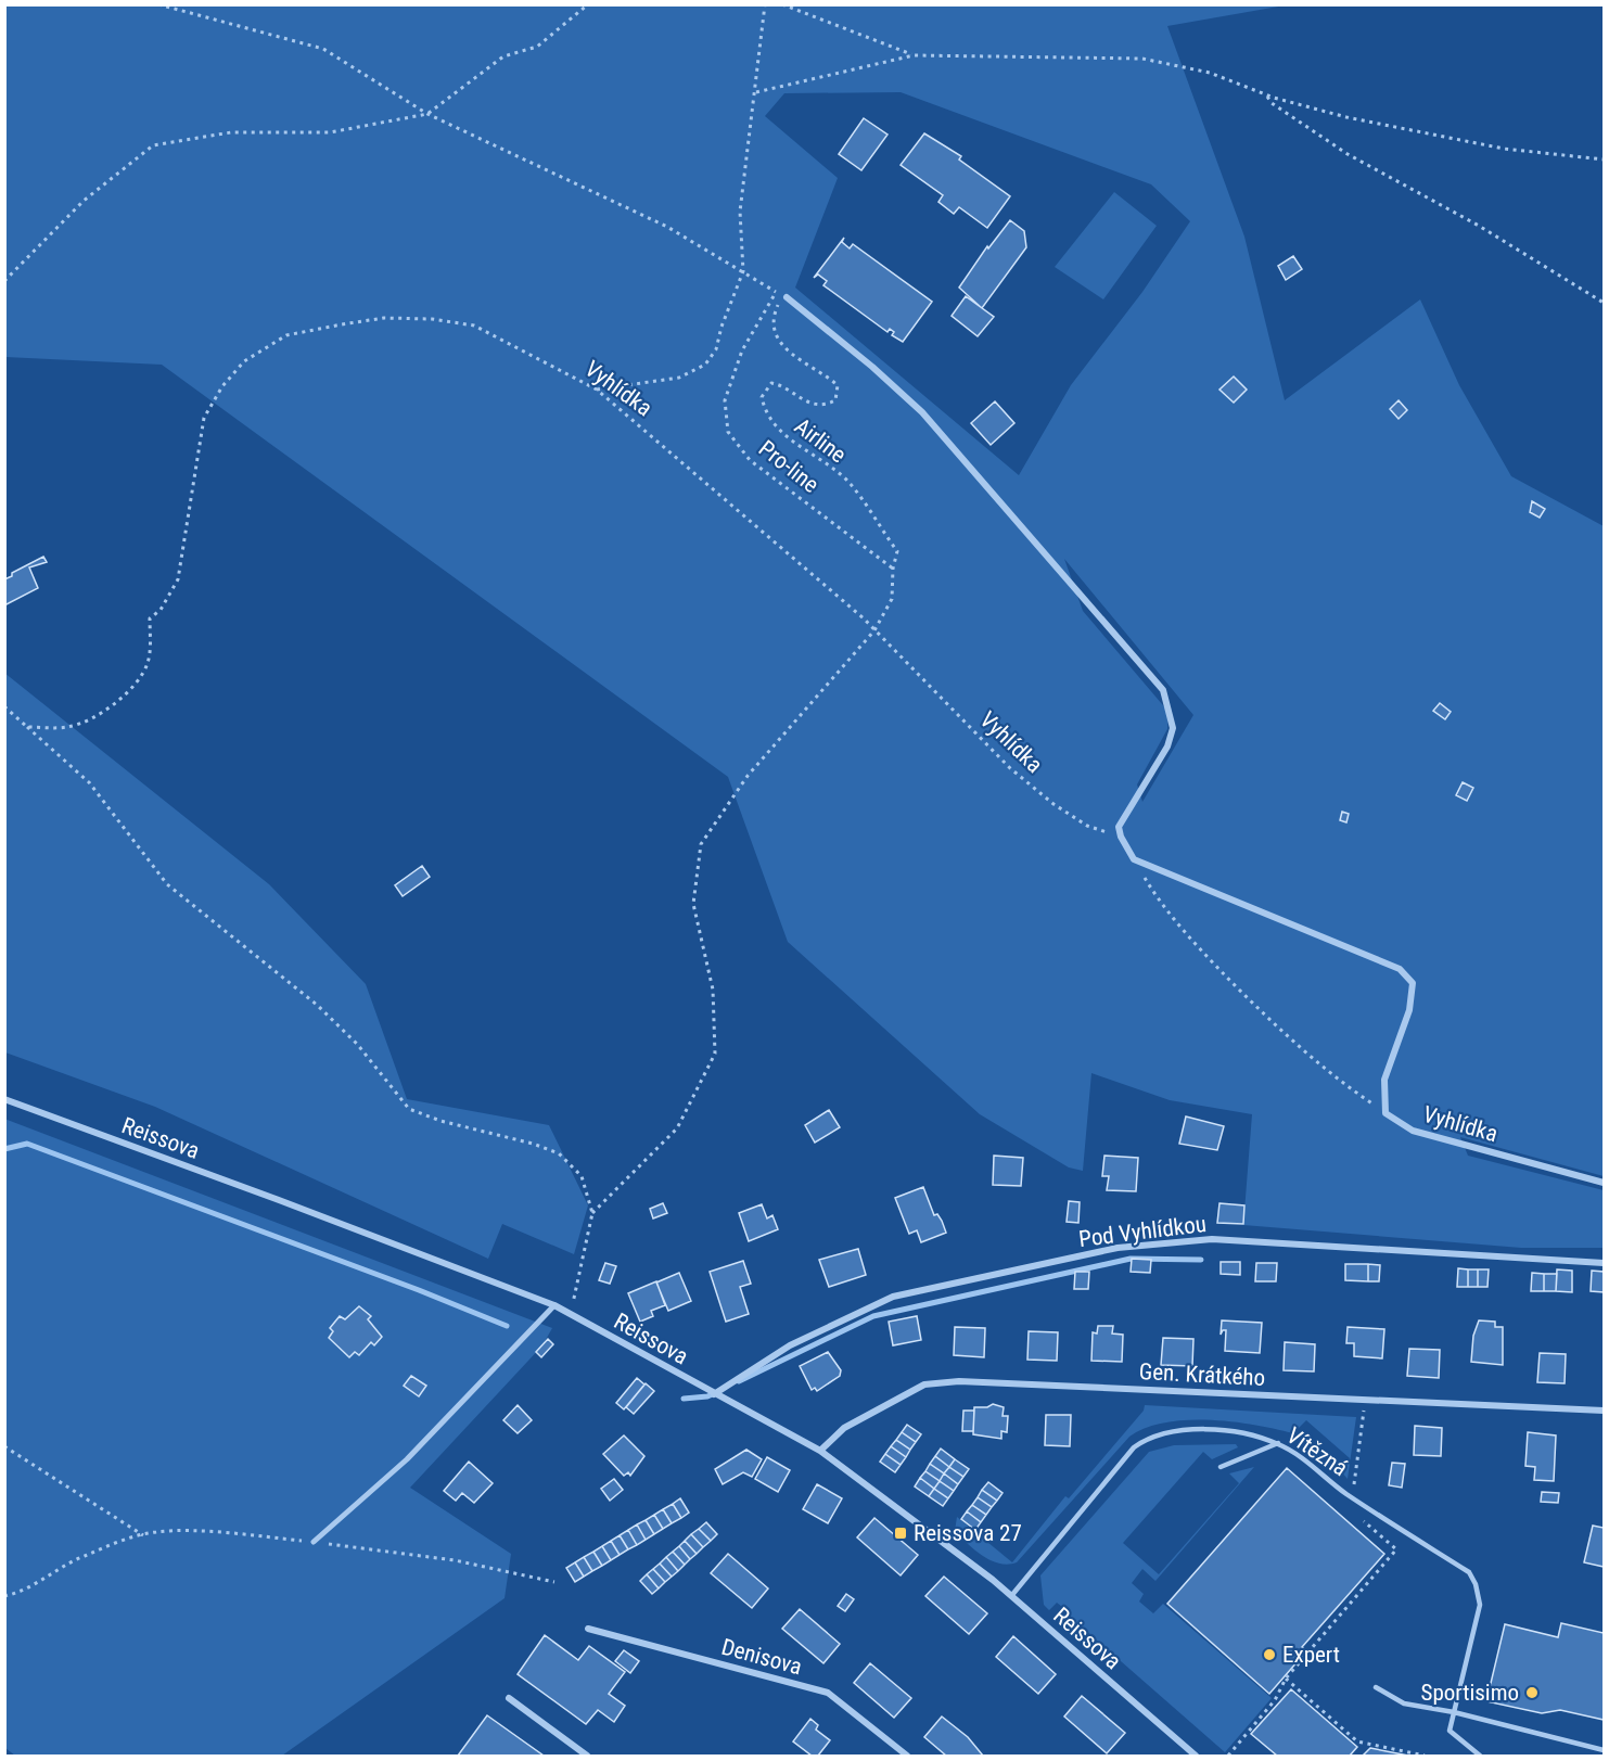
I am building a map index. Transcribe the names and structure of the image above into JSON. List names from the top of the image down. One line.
{"streets":{"street":["Vyhlídka","Reissova","Pod Vyhlídkou","Gen. Krátkého","Denisova"],"lane":["Vítězná"],"path":["Airline","Pro-line"]},"crossings":[["Airline","Pro-line"],["Reissova","Pod Vyhlídkou"],["Reissova","Gen. Krátkého"],["Reissova","Vítězná"]],"places":{"transit":["Reissova 27"],"other":["Expert","Sportisimo"]}}
